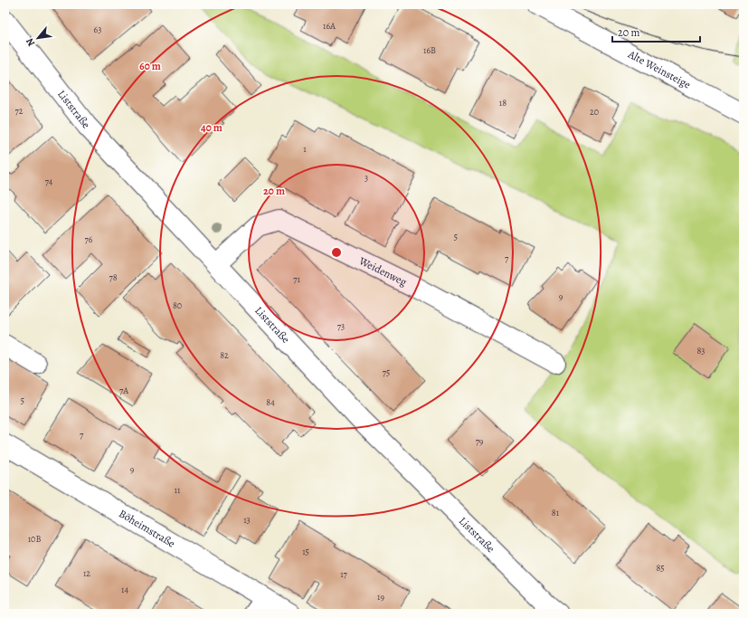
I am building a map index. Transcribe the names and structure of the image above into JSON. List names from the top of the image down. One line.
{"streets":{"street":["Alte Weinsteige","Liststraße","Weidenweg","Böheimstraße"]},"crossings":[["Liststraße","Weidenweg"]],"house_numbers":["16A","63","16B","18","72","20","1","3","74","5","76","7","78","71","9","80","73","83","82","75","7A","5","84","7","79","9","11","81","13","10B","15","85","12","17","14","19"],"scale_bar":"20 m","north":"bottom left","rings":["60 m","40 m","20 m"]}
